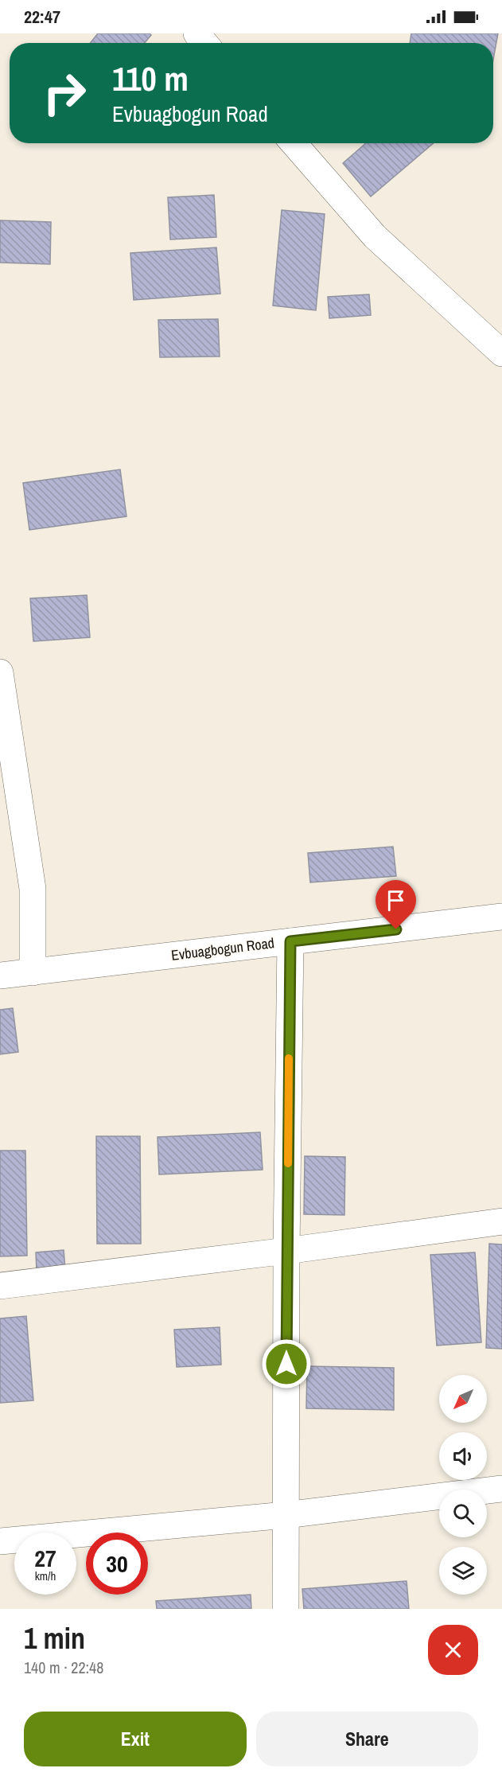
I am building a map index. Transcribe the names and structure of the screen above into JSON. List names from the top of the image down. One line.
{"streets":{"street":["Evbuagbogun Road"]},"north":"bottom left","page":{"status":"22:47","turn":["110 m","Evbuagbogun Road"],"speed":"27 km/h","limit":"30","heading":["1 min","140 m · 22:48"],"buttons":["Exit","Share"]}}
